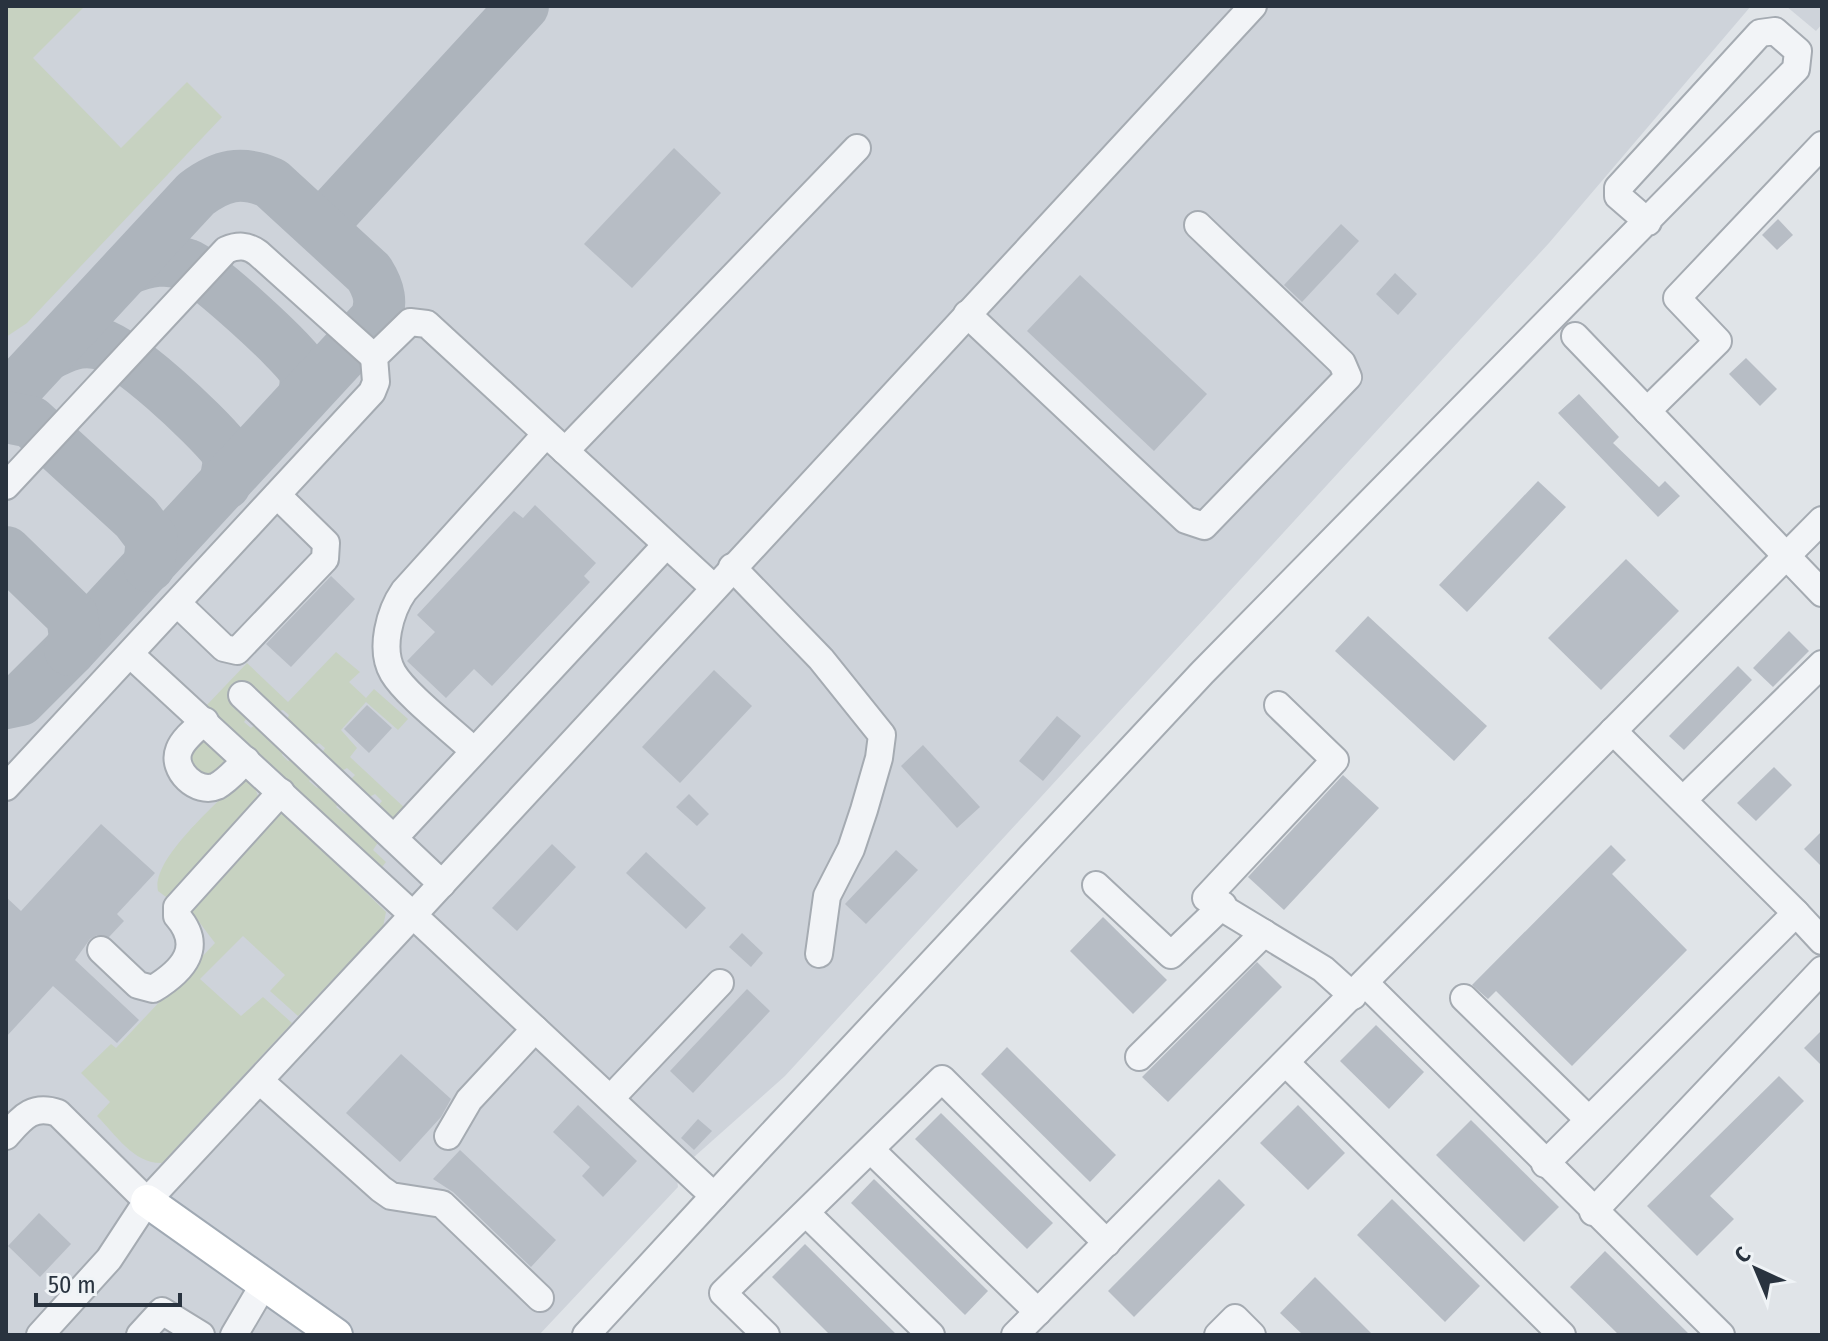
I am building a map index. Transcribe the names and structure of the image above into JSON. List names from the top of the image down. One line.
{"scale_bar":"50 m","north":"top left"}
